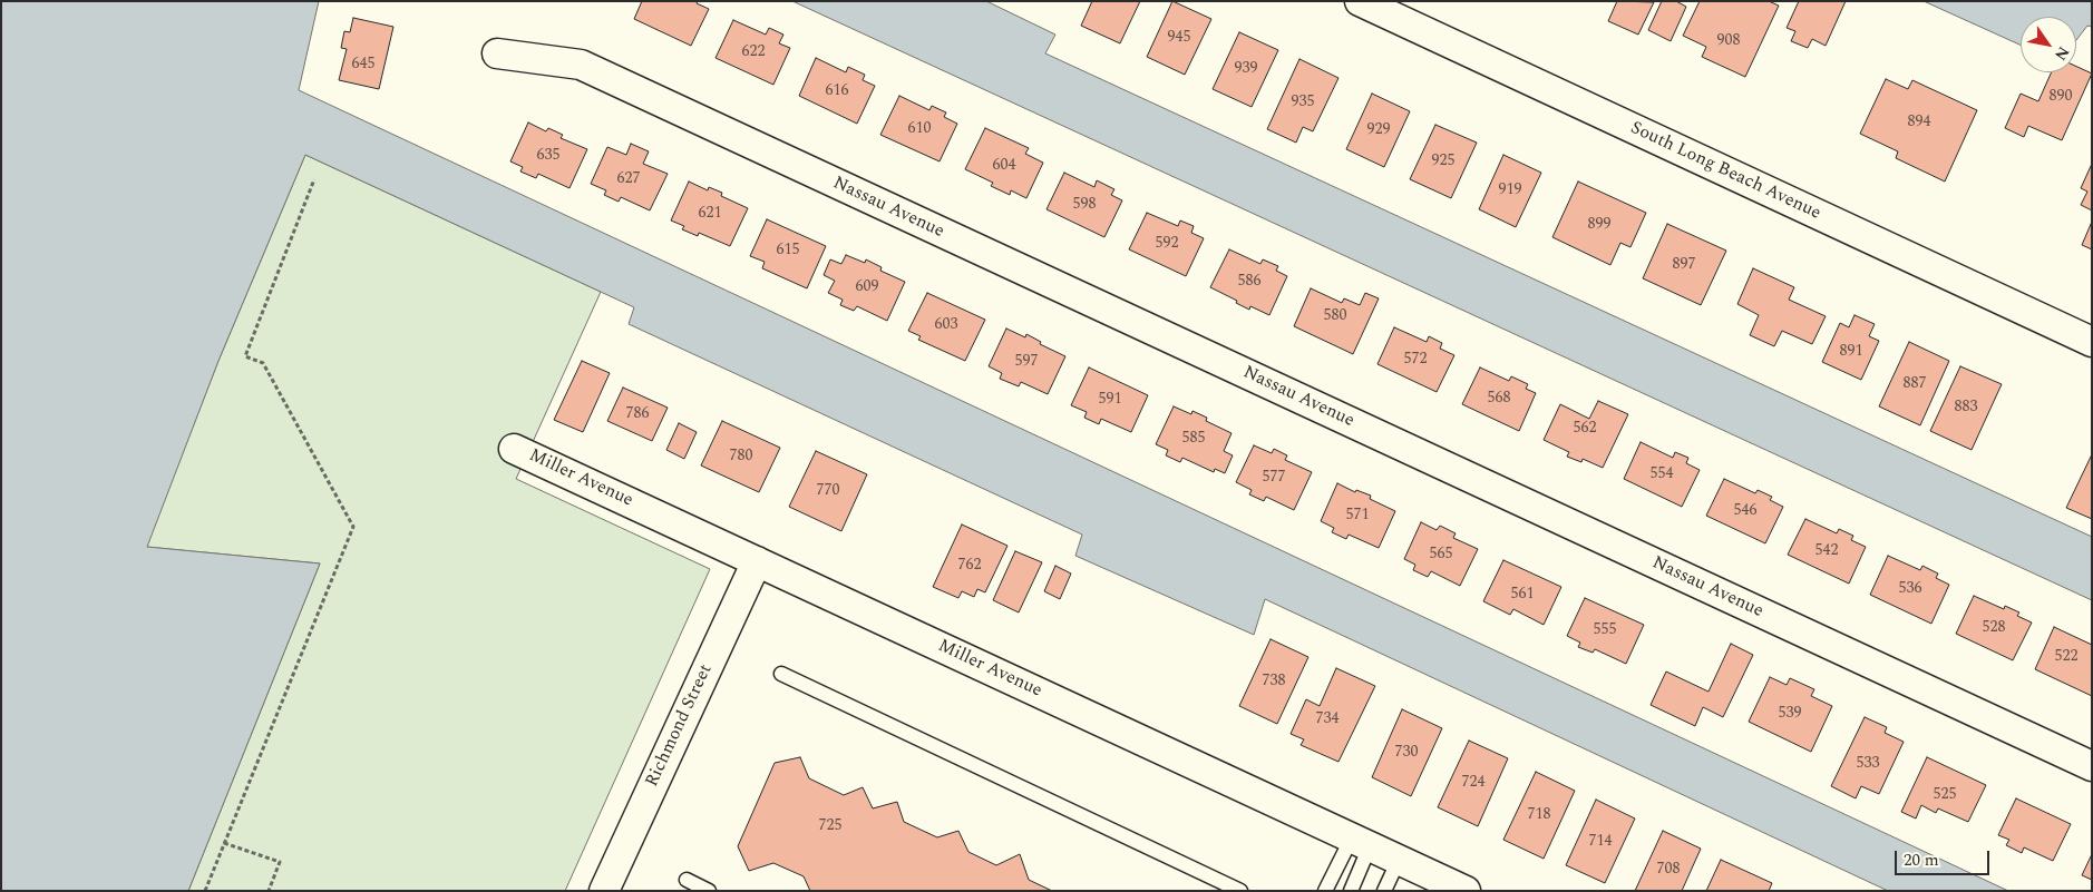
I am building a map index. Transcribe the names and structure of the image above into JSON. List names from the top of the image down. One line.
{"streets":{"street":["South Long Beach Avenue","Nassau Avenue","Miller Avenue","Richmond Street"]},"crossings":[["Miller Avenue","Richmond Street"]],"house_numbers":["945","908","622","645","939","616","890","935","894","610","929","635","925","604","627","919","598","621","899","592","615","897","586","609","580","603","891","572","597","887","568","591","883","786","562","585","780","554","577","770","546","571","542","565","762","536","561","528","555","522","738","539","734","730","533","724","525","718","725","714","708"],"scale_bar":"20 m","north":"bottom right"}
